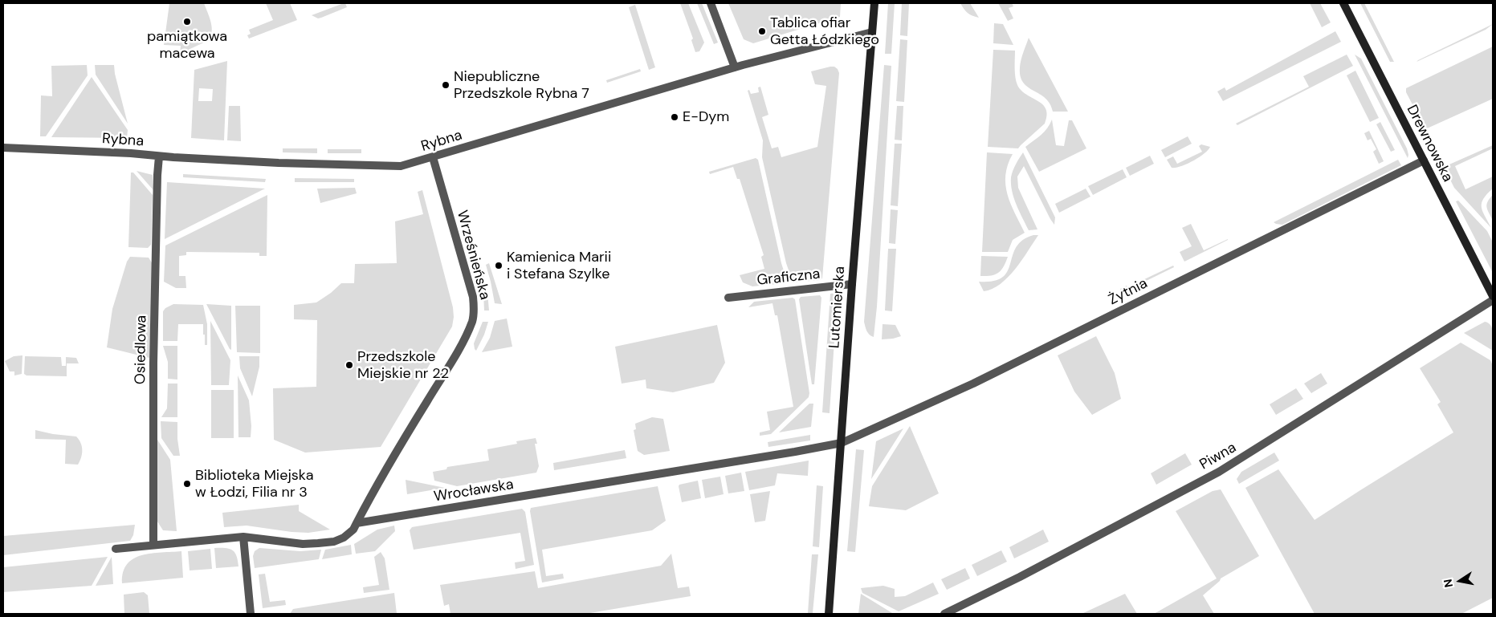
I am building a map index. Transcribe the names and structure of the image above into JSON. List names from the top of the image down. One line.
{"streets":{"main road":["Drewnowska","Lutomierska"],"street":["Rybna","Wrześnieńska","Graficzna","Żytnia","Osiedlowa","Piwna","Wrocławska"]},"crossings":[["Rybna","Wrześnieńska"],["Rybna","Lutomierska"],["Rybna","Osiedlowa"],["Drewnowska","Żytnia"],["Wrześnieńska","Wrocławska"],["Graficzna","Lutomierska"],["Żytnia","Lutomierska"],["Żytnia","Wrocławska"],["Lutomierska","Wrocławska"]],"places":["pamiątkowa macewa","Tablica ofiar Getta Łódzkiego","Niepubliczne Przedszkole Rybna 7","E-Dym","Kamienica Marii i Stefana Szylke","Przedszkole Miejskie nr 22","Biblioteka Miejska w Łodzi, Filia nr 3"],"north":"left"}
